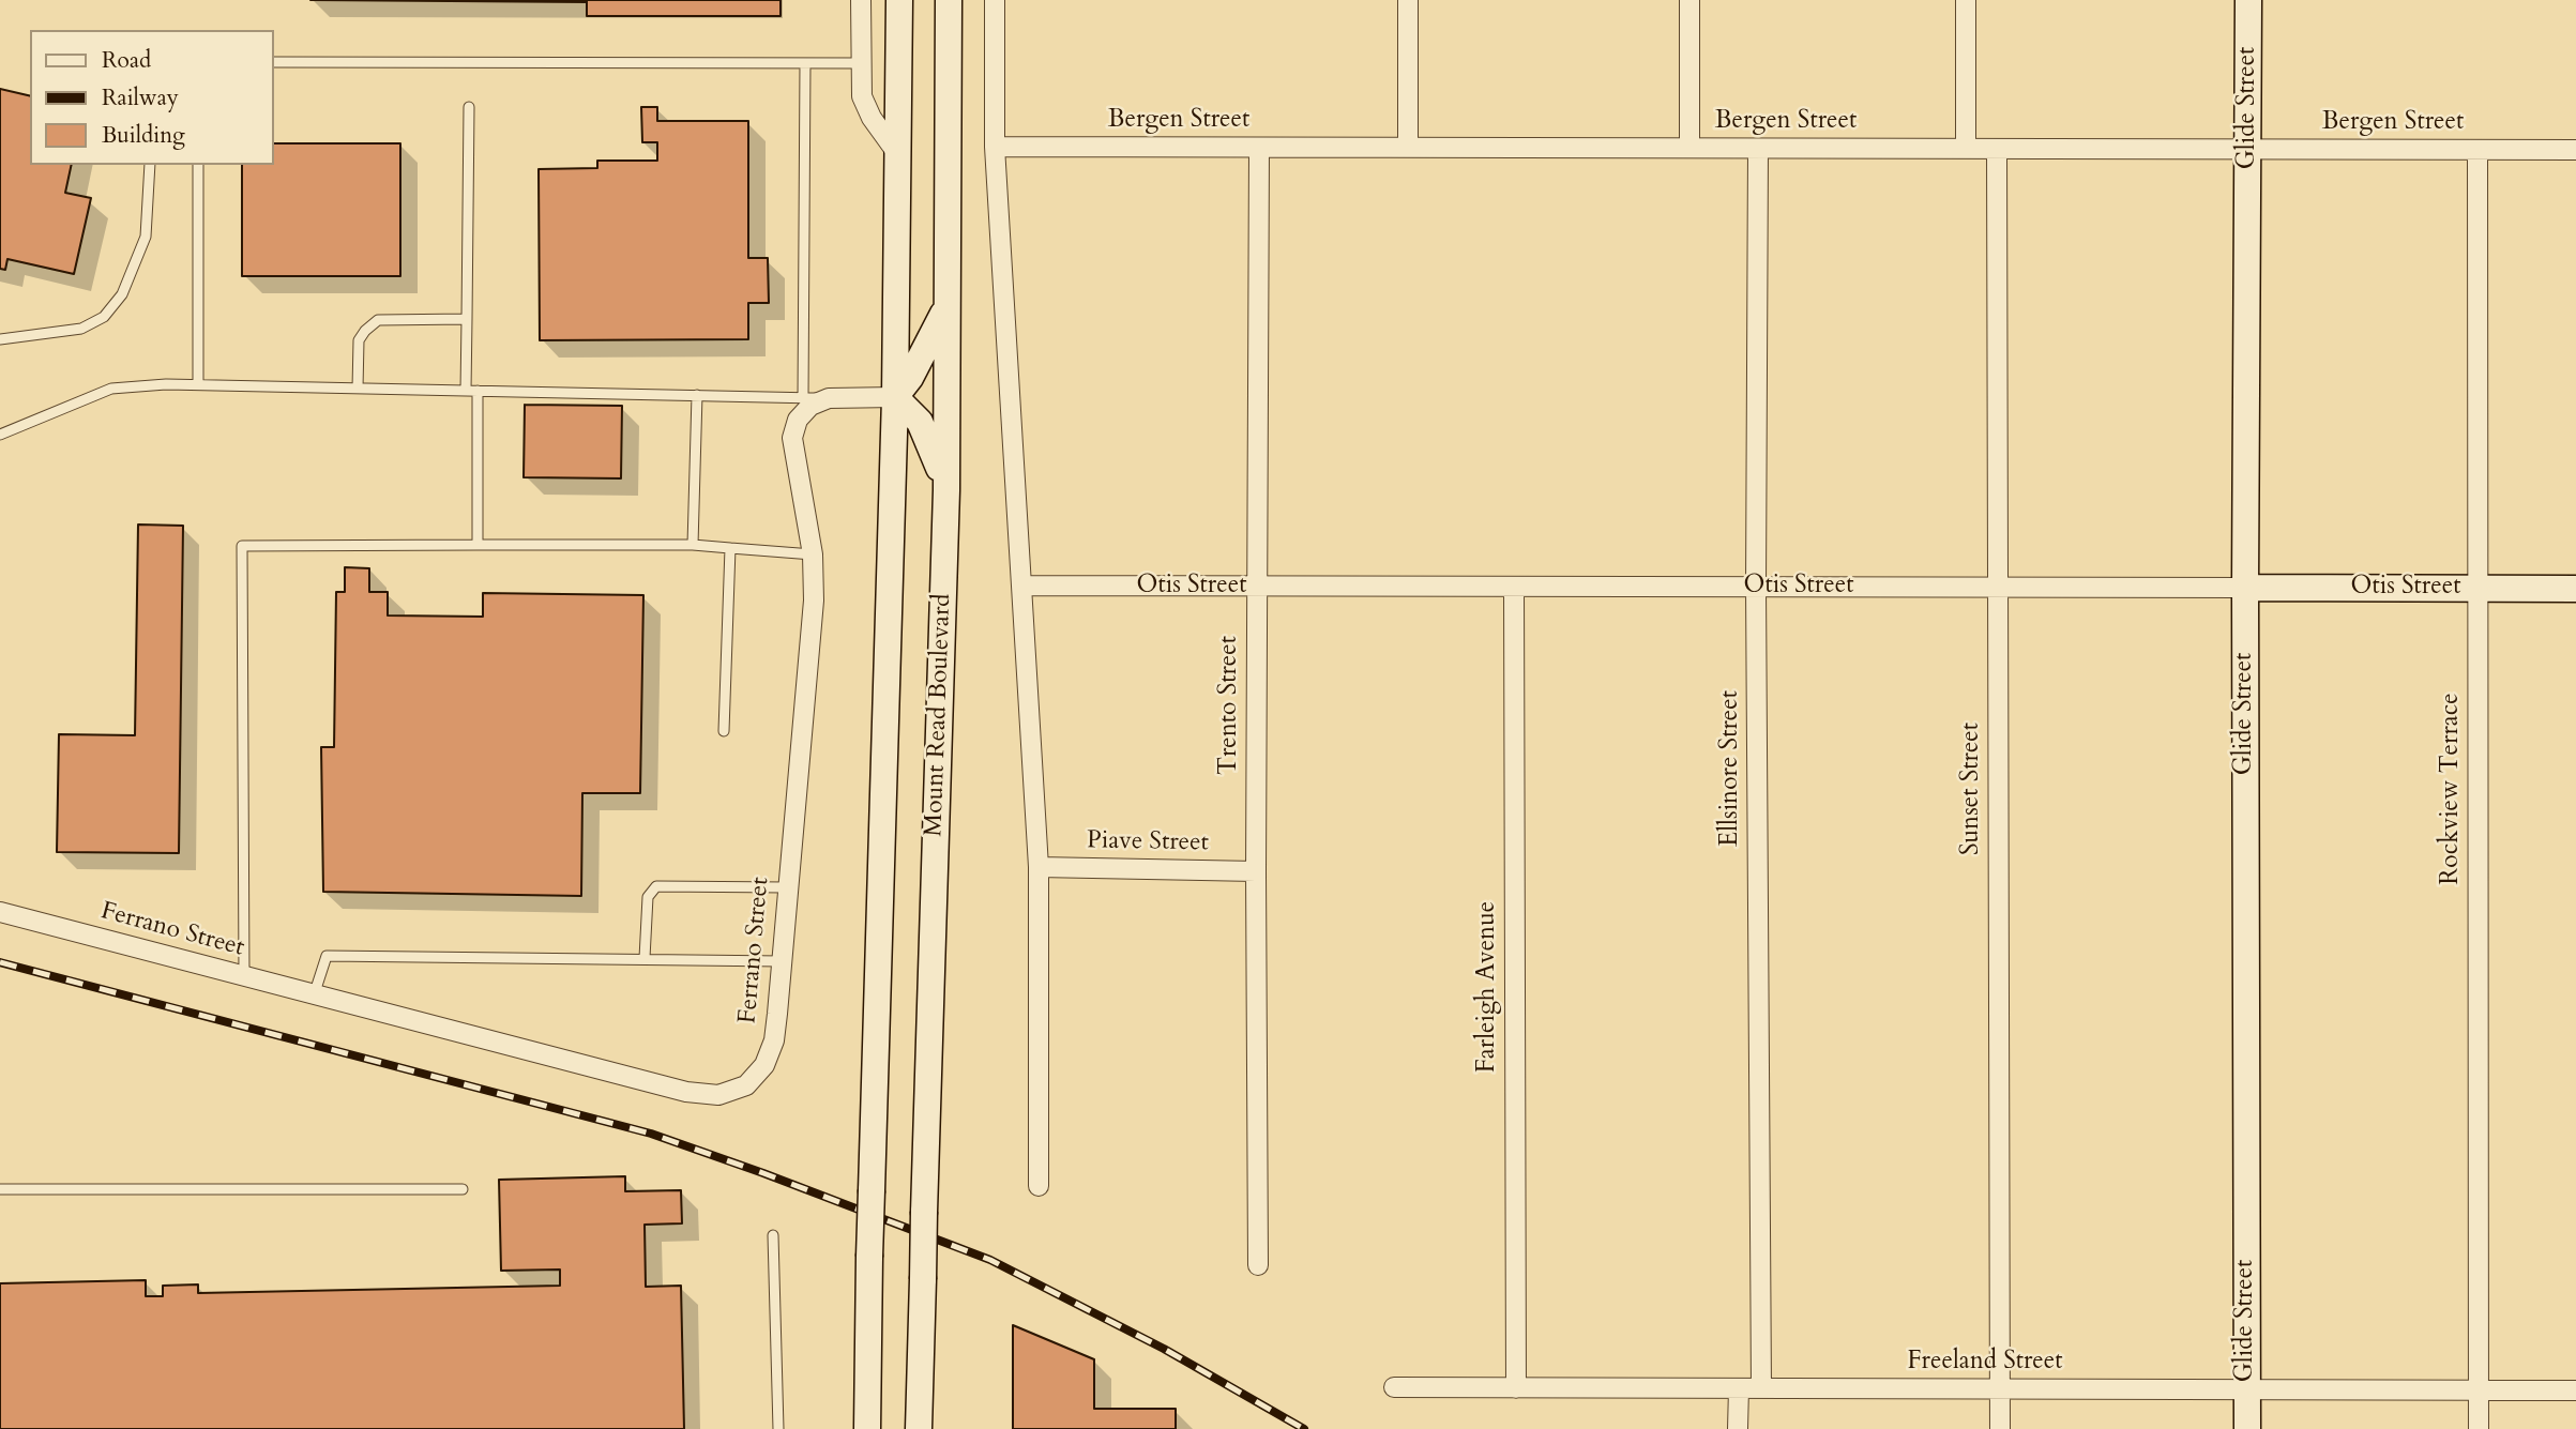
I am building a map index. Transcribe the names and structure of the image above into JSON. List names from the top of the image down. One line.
{"streets":{"main road":["Glide Street","Otis Street","Mount Read Boulevard"],"street":["Bergen Street","Trento Street","Ellsinore Street","Sunset Street","Rockview Terrace","Piave Street","Ferrano Street","Farleigh Avenue","Freeland Street"]},"crossings":[["Glide Street","Bergen Street"],["Glide Street","Otis Street"],["Glide Street","Freeland Street"],["Bergen Street","Trento Street"],["Bergen Street","Ellsinore Street"],["Bergen Street","Sunset Street"],["Bergen Street","Rockview Terrace"],["Otis Street","Trento Street"],["Otis Street","Ellsinore Street"],["Otis Street","Sunset Street"],["Otis Street","Rockview Terrace"],["Otis Street","Farleigh Avenue"],["Trento Street","Piave Street"],["Ellsinore Street","Freeland Street"],["Sunset Street","Freeland Street"],["Rockview Terrace","Freeland Street"],["Farleigh Avenue","Freeland Street"]],"legend":["Road","Railway","Building"]}
